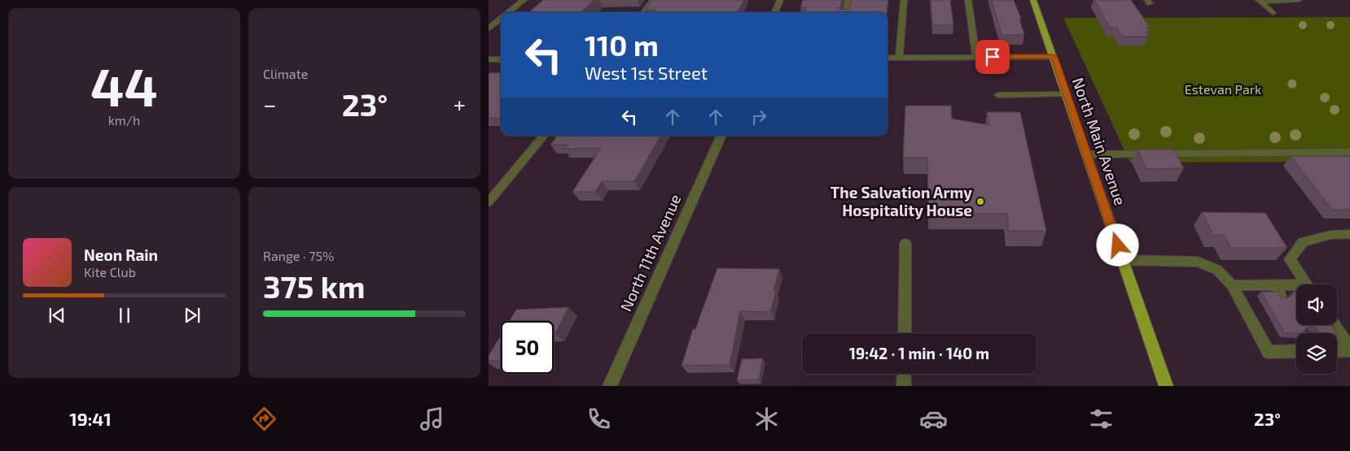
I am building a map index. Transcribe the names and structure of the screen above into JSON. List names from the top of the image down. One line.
{"streets":{"main road":["North Main Avenue"],"street":["North 11th Avenue"]},"parks":["Estevan Park"],"places":["The Salvation Army Hospitality House"],"page":{"tile":[["44","km/h"],"Climate",["Range · 75%","375 km"]],"turn":["110 m","West 1st Street"],"heat":["−","23°","+"],"song":["Neon Rain","Kite Club"],"limit":"50","trip":"19:42 · 1 min · 140 m","tabs":["19:41","23°"]}}
